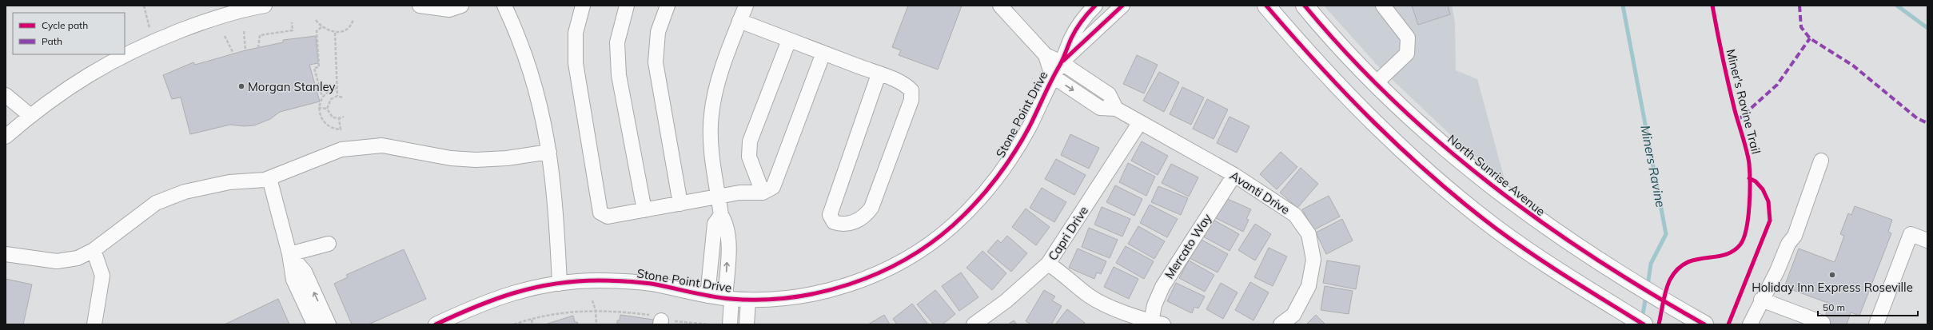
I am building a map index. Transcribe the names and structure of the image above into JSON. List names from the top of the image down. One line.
{"streets":{"main road":["North Sunrise Avenue"],"street":["Stone Point Drive","Avanti Drive","Capri Drive","Mercato Way"],"cycle path":["Miner's Ravine Trail"]},"crossings":[["Stone Point Drive","Avanti Drive"],["Avanti Drive","Capri Drive"],["Avanti Drive","Mercato Way"]],"water":["Miners Ravine"],"places":["Morgan Stanley","Holiday Inn Express Roseville"],"legend":["Cycle path","Path"],"scale_bar":"50 m"}
